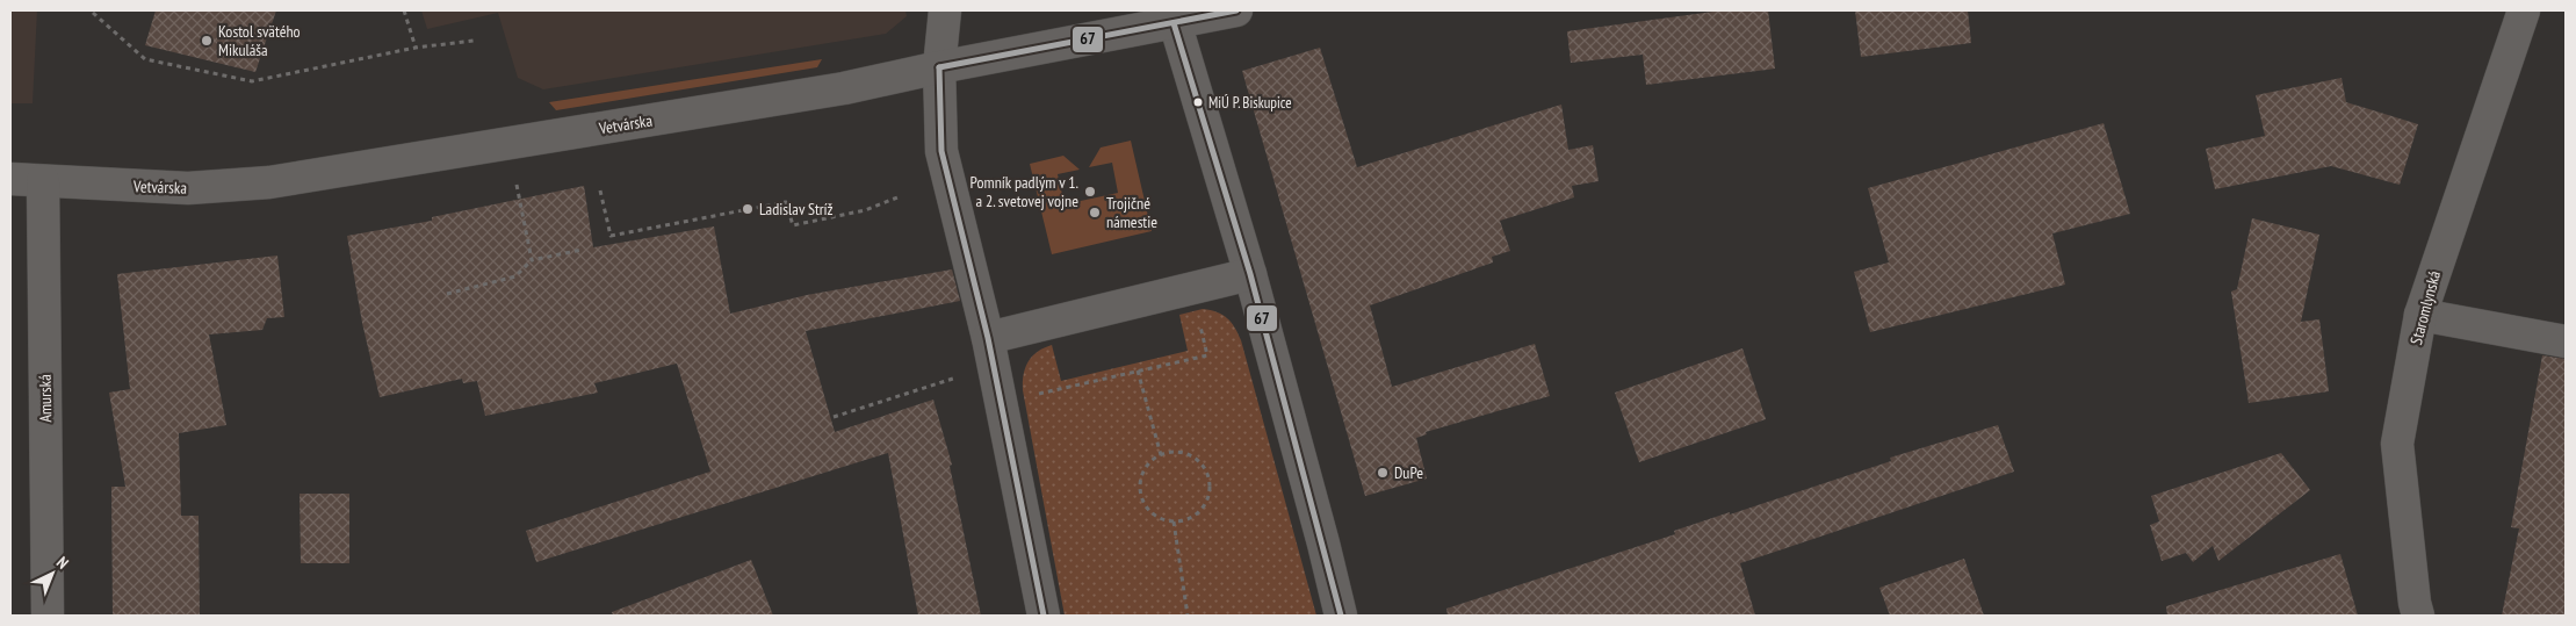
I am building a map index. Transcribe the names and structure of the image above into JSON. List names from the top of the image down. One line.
{"streets":{"street":["Vetvárska","Staromlynská","Amurská"]},"crossings":[["Vetvárska","Amurská"]],"places":["Kostol svätého Mikuláša","MiÚ P. Biskupice","Pomník padlým v 1. a 2. svetovej vojne","Ladislav Stríž","Trojičné námestie","DuPe"],"lines":["transit line 67"],"north":"top right"}
